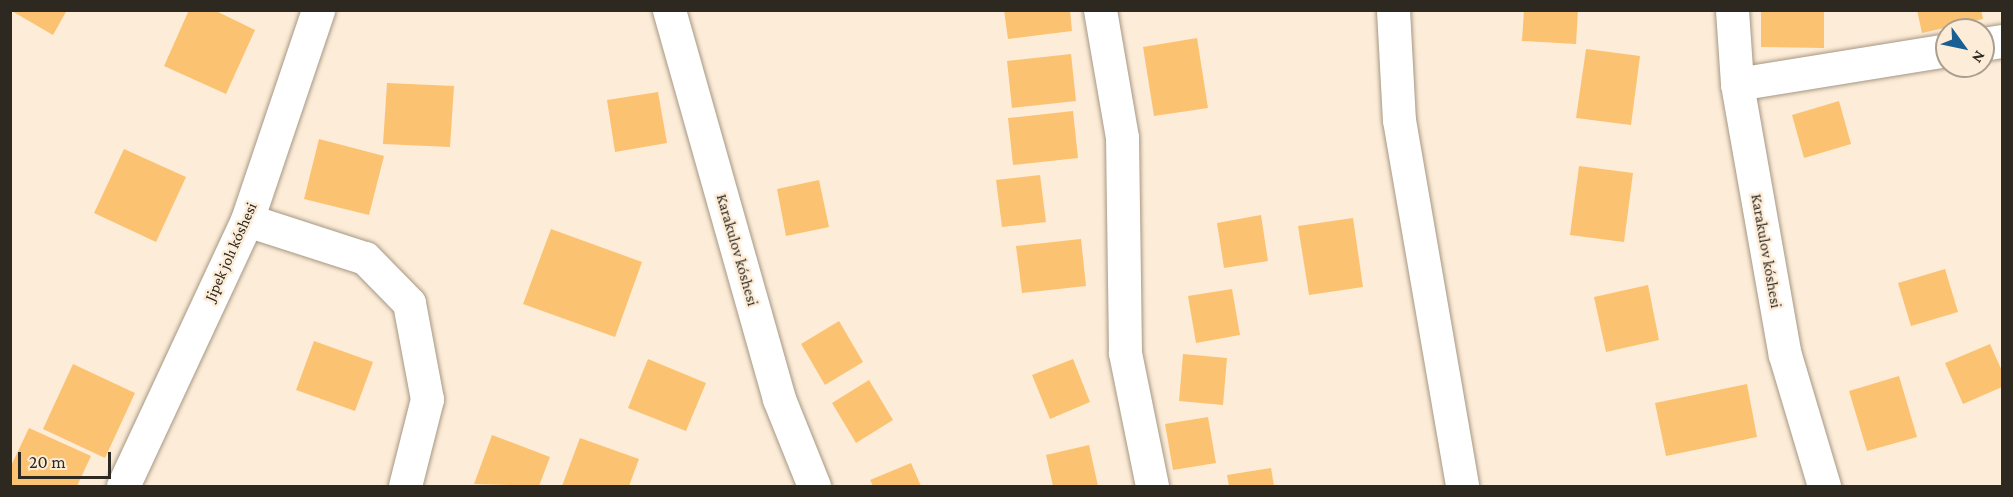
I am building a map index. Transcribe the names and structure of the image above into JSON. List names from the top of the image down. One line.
{"streets":{"street":["Karakulov kóshesi","Jipek jolı kóshesi"]},"scale_bar":"20 m","north":"bottom right"}
